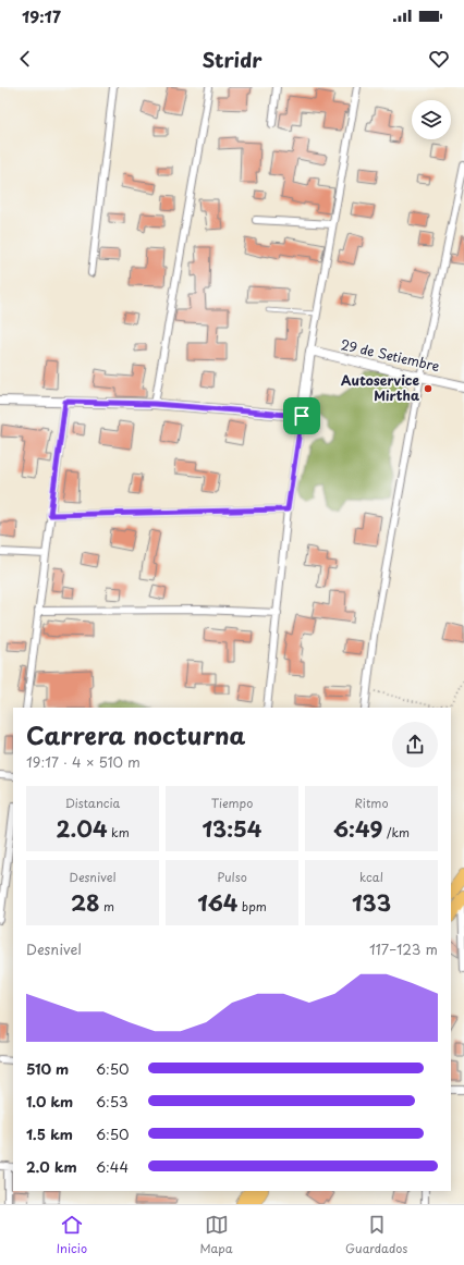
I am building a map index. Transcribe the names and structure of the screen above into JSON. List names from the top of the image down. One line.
{"streets":{"street":["29 de Setiembre"]},"places":["Autoservice Mirtha"],"page":{"status":"19:17","header":"Stridr","heading":["Carrera nocturna","19:17 · 4 × 510 m"],"stats":[["Distancia","2.04 km"],["Tiempo","13:54"],["Ritmo","6:49 /km"],["Desnivel","28 m"],["Pulso","164 bpm"],["kcal","133"]],"chart":["Desnivel","117–123 m"],"list":[{"name":"510 m","note":"6:50"},{"name":"1.0 km","note":"6:53"},{"name":"1.5 km","note":"6:50"},{"name":"2.0 km","note":"6:44"}],"tabs":["Inicio","Mapa","Guardados"]}}
